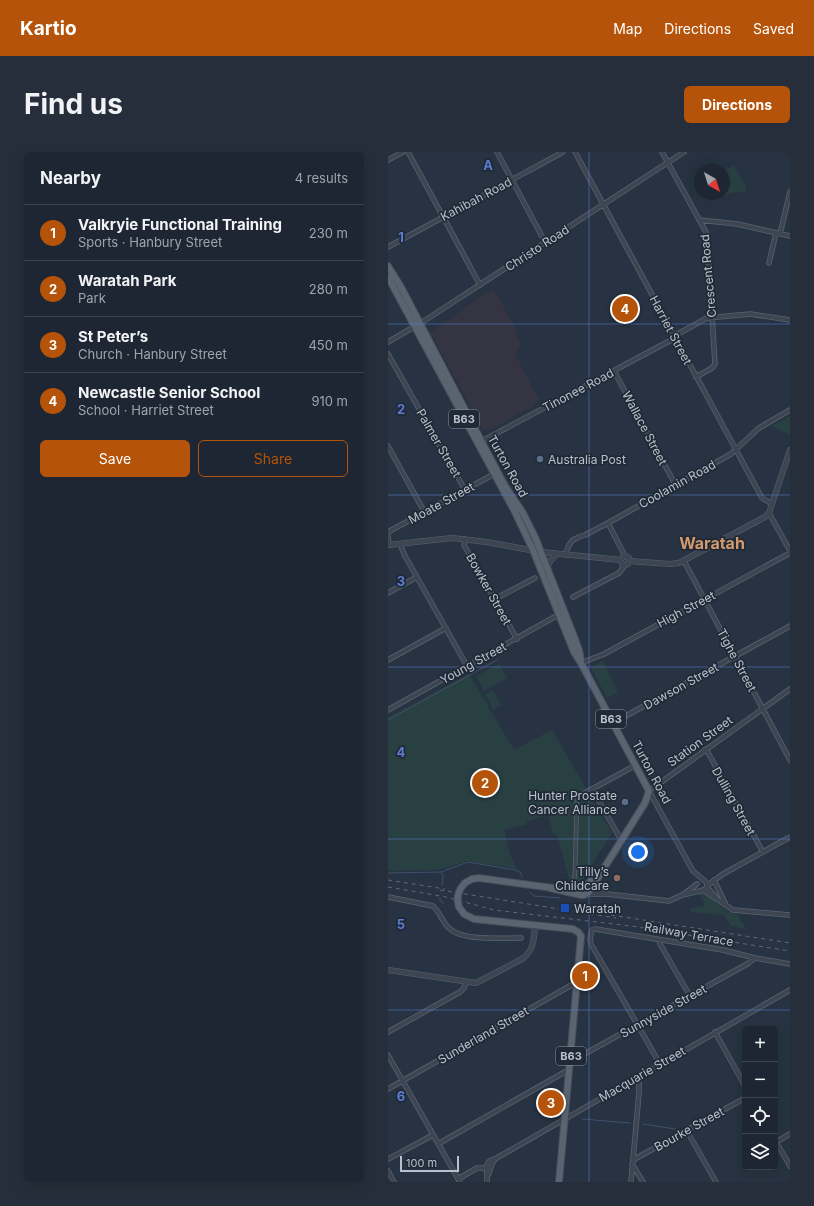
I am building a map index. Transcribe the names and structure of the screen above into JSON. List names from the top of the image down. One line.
{"streets":{"main road":["B63","Turton Road"],"street":["Kahibah Road","Christo Road","Crescent Road","Harriet Street","Tinonee Road","Wallace Street","Palmer Street","Coolamin Road","Moate Street","Bowker Street","High Street","Tighe Street","Young Street","Dawson Street","Station Street","Dulling Street","Railway Terrace","Sunnyside Street","Sunderland Street","Macquarie Street","Bourke Street"]},"crossings":[["Christo Road","Crescent Road"],["Christo Road","Harriet Street"],["Christo Road","Turton Road"],["Crescent Road","Harriet Street"],["Crescent Road","Tinonee Road"],["Harriet Street","Tinonee Road"],["Harriet Street","Coolamin Road"],["Tinonee Road","Wallace Street"],["Tinonee Road","Turton Road"],["B63","Sunnyside Street"],["B63","Sunderland Street"],["B63","Macquarie Street"],["Wallace Street","Coolamin Road"],["Palmer Street","Moate Street"],["Turton Road","Moate Street"],["Turton Road","High Street"],["Turton Road","Young Street"],["Turton Road","Dawson Street"],["Turton Road","Station Street"],["Bowker Street","Young Street"],["High Street","Tighe Street"],["Tighe Street","Dawson Street"],["Tighe Street","Station Street"],["Station Street","Dulling Street"],["Railway Terrace","Sunnyside Street"]],"districts":["Waratah"],"places":{"other":["Australia Post","Hunter Prostate Cancer Alliance","Tilly’s Childcare"],"transit":["Waratah"]},"scale_bar":"100 m","north":"bottom right","page":{"header":"Kartio","nav":["Map","Directions","Saved"],"buttons":["Directions",["Save","Share"]],"title":"Find us","heading":["Nearby","4 results"],"list":[{"mark":"1","name":"Valkryie Functional Training","note":"Sports · Hanbury Street","value":"230 m"},{"mark":"2","name":"Waratah Park","note":"Park","value":"280 m"},{"mark":"3","name":"St Peter’s","note":"Church · Hanbury Street","value":"450 m"},{"mark":"4","name":"Newcastle Senior School","note":"School · Harriet Street","value":"910 m"}],"pins":["4","2","1","3"],"map_buttons":["+","−"],"scale":"100 m"},"grid":{"columns":["A"],"rows":["1","2","3","4","5","6"]}}
